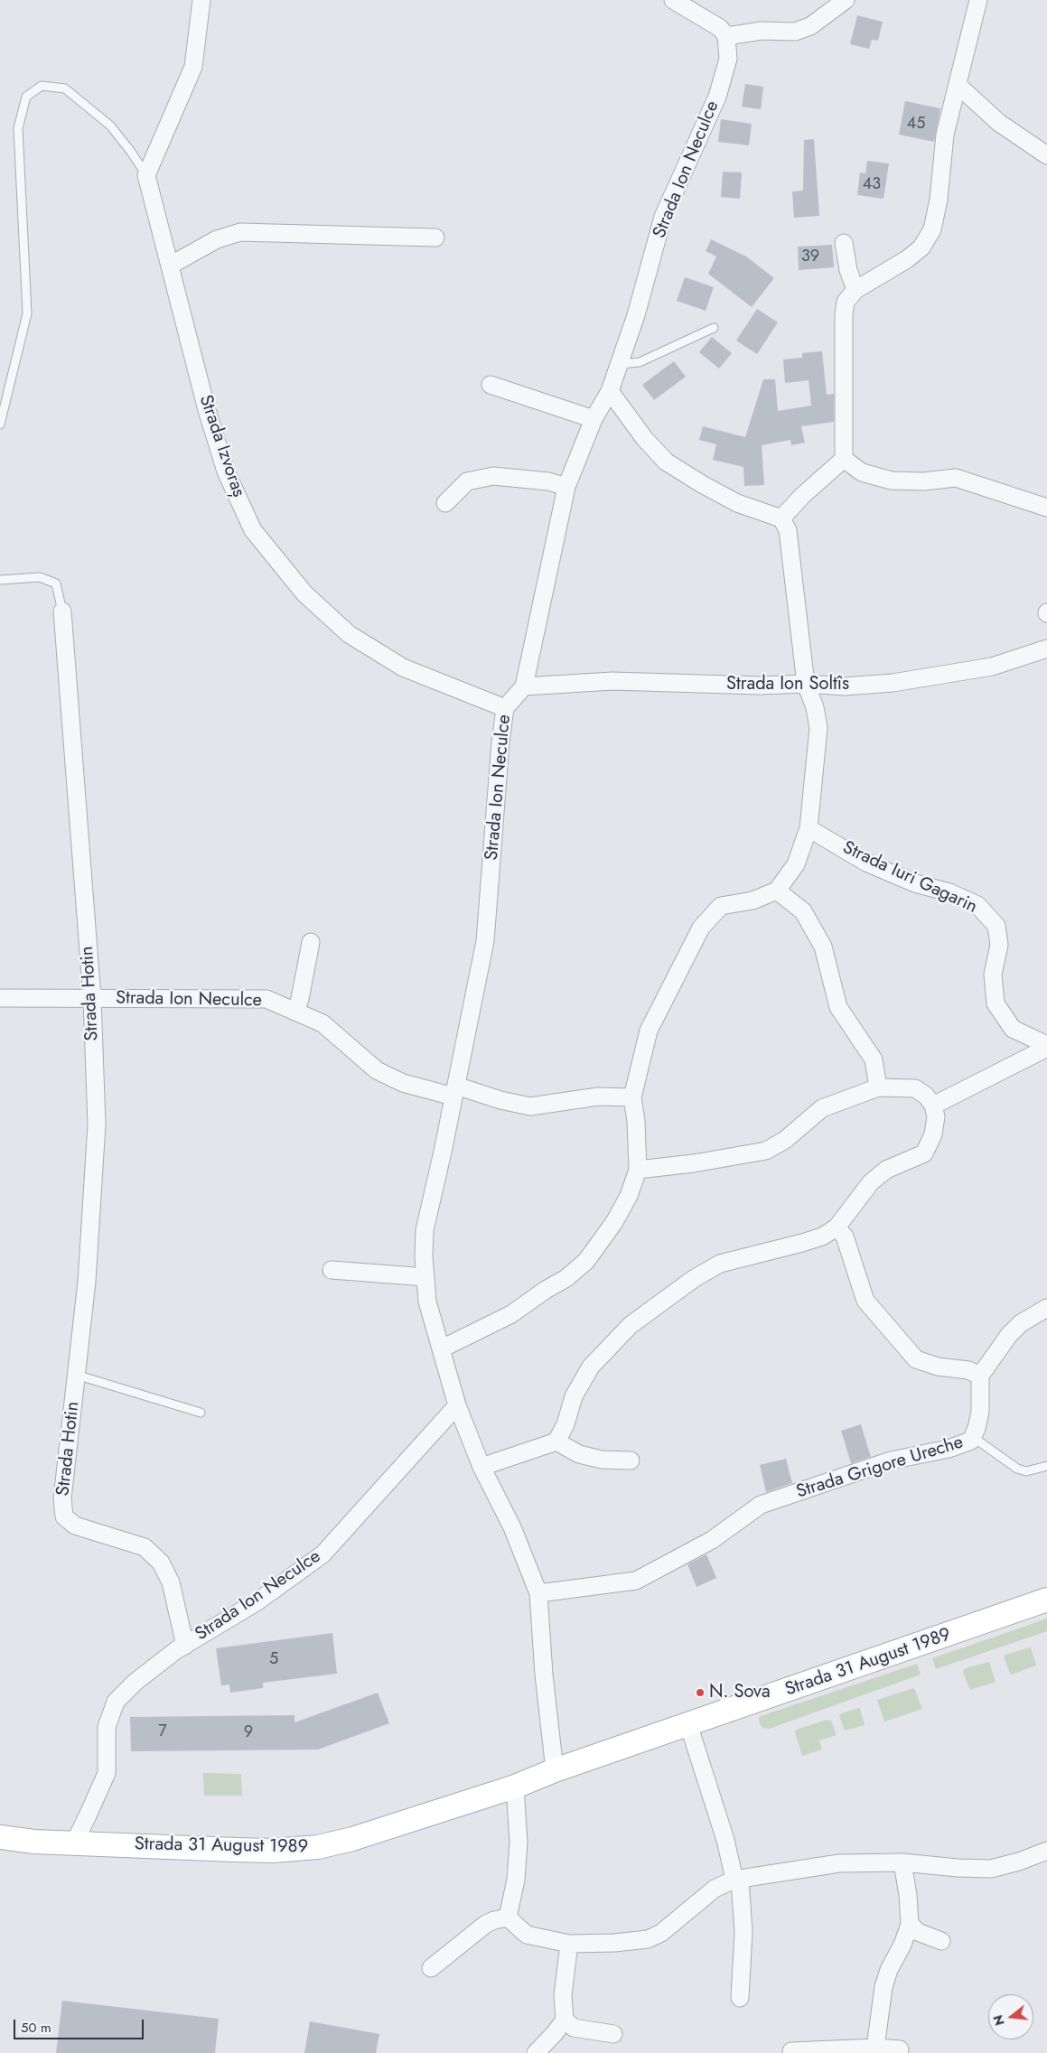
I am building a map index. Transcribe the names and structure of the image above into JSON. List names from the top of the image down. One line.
{"streets":{"main road":["Strada 31 August 1989"],"street":["Strada Ion Neculce","Strada Izvoraș","Strada Ion Soltîs","Strada Iuri Gagarin","Strada Hotin","Strada Grigore Ureche"]},"crossings":[["Strada Ion Neculce","Strada Izvoraș"],["Strada Ion Neculce","Strada Ion Soltîs"],["Strada Ion Neculce","Strada Hotin"],["Strada Ion Neculce","Strada 31 August 1989"]],"places":["N. Sova"],"house_numbers":["45","43","39","5","7","9"],"scale_bar":"50 m","north":"left"}
